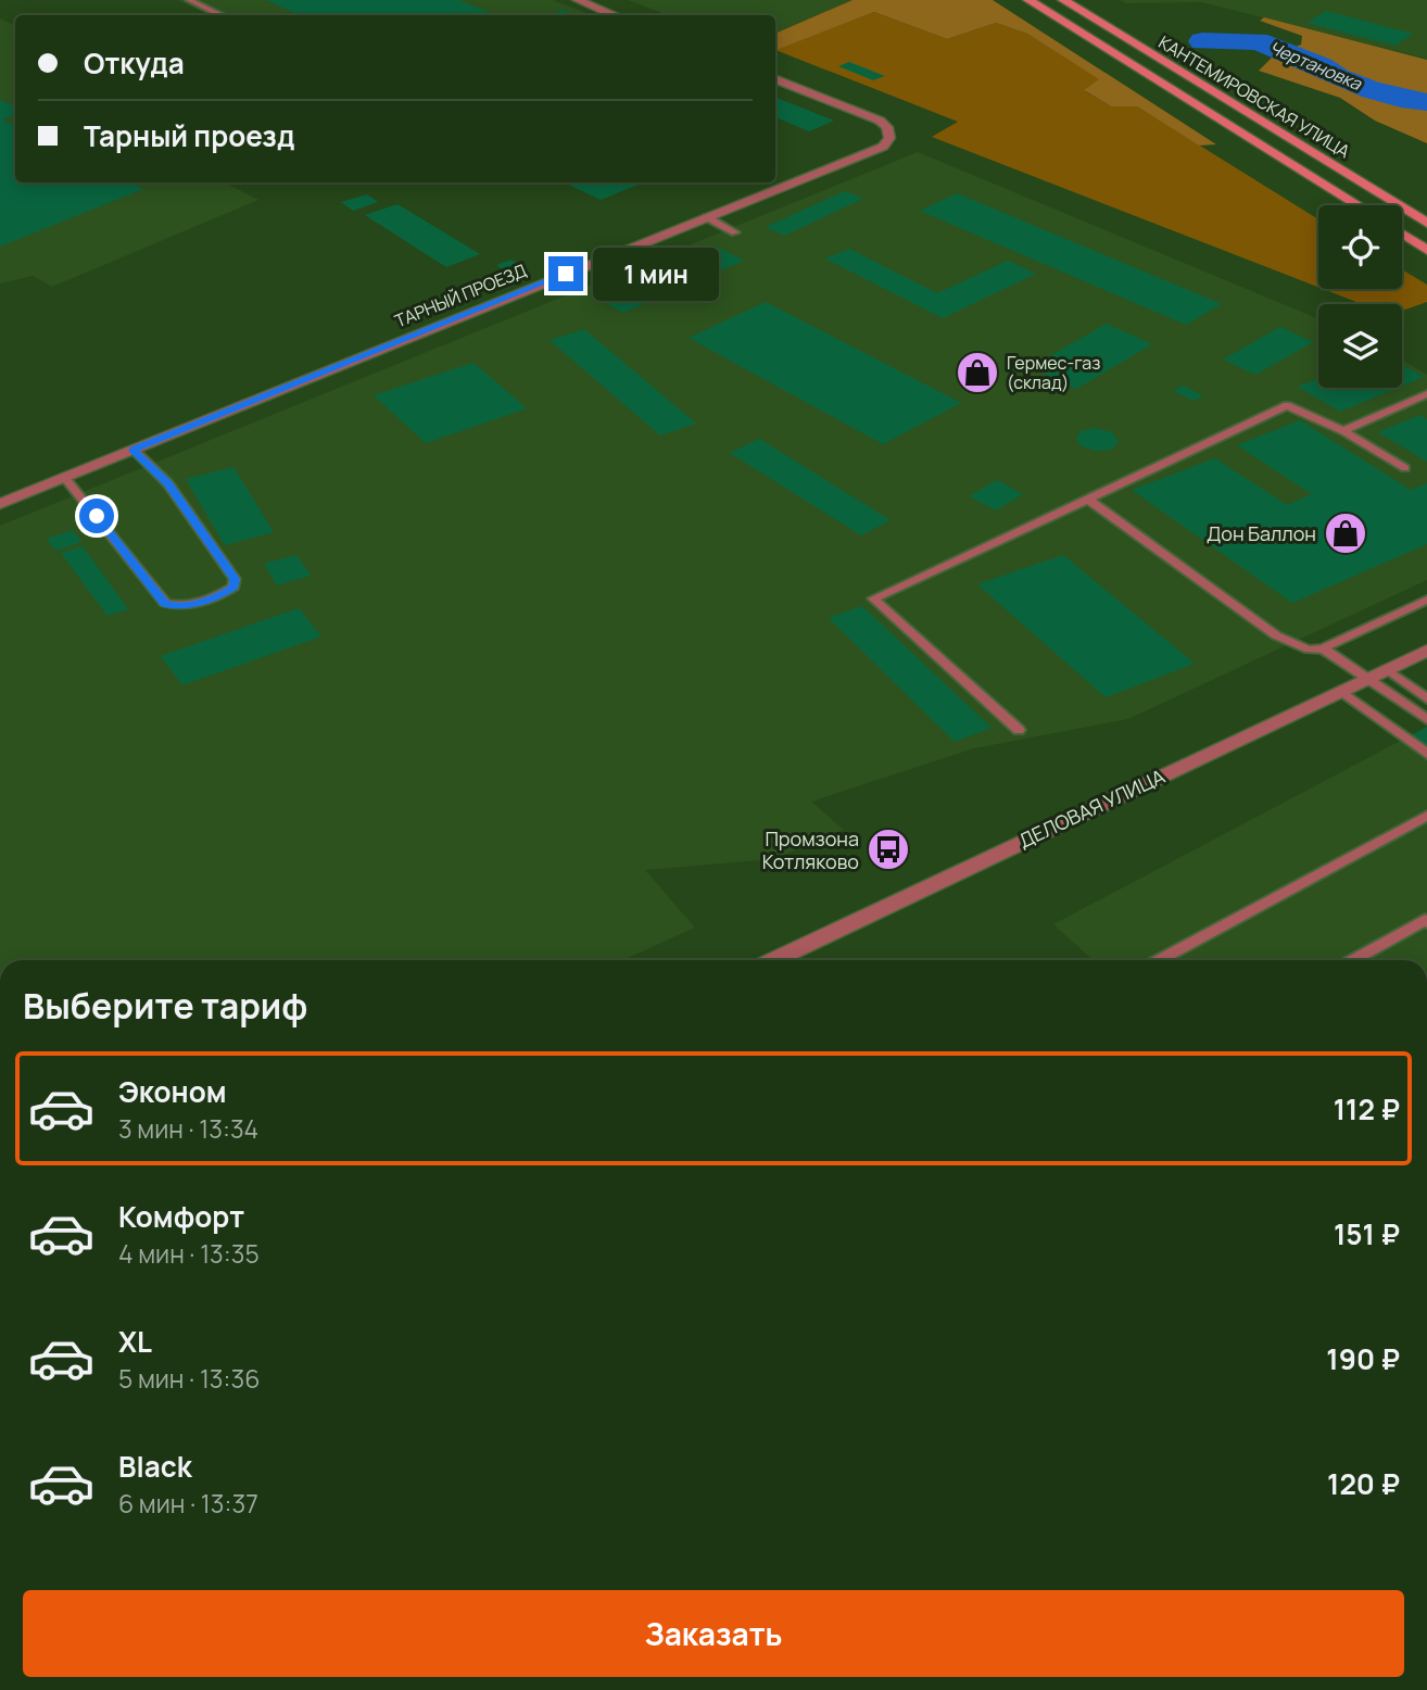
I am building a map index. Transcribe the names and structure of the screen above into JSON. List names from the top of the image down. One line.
{"streets":{"main road":["КАНТЕМИРОВСКАЯ УЛИЦА"],"street":["ТАРНЫЙ ПРОЕЗД","ДЕЛОВАЯ УЛИЦА"]},"water":["Чертановка"],"places":{"shop":["Гермес-газ (склад)","Дон Баллон"],"bus stop":["Промзона Котляково"]},"page":{"banner":["Откуда","Тарный проезд"],"bubble":"1 мин","heading":"Выберите тариф","list":[{"name":"Эконом","note":"3 мин · 13:34","value":"112 ₽"},{"name":"Комфорт","note":"4 мин · 13:35","value":"151 ₽"},{"name":"XL","note":"5 мин · 13:36","value":"190 ₽"},{"name":"Black","note":"6 мин · 13:37","value":"120 ₽"}],"buttons":"Заказать"}}
